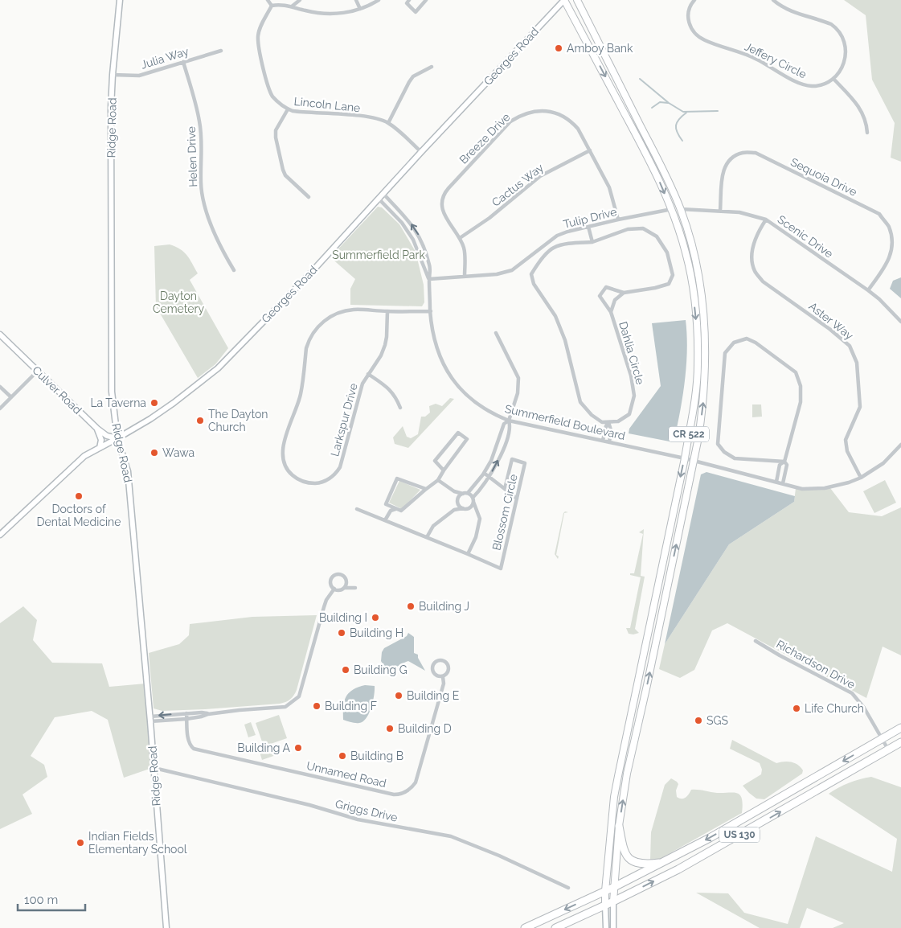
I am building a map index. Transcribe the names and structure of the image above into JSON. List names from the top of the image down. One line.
{"streets":{"highway":["US 130"],"main road":["CR 522"],"street":["Georges Road","Julia Way","Jeffery Circle","Lincoln Lane","Ridge Road","Breeze Drive","Helen Drive","Sequoia Drive","Cactus Way","Tulip Drive","Scenic Drive","Aster Way","Dahlia Circle","Culver Road","Larkspur Drive","Summerfield Boulevard","Blossom Circle","Richardson Drive","Unnamed Road","Griggs Drive"]},"crossings":[["Georges Road","Lincoln Lane"],["Georges Road","Ridge Road"],["Georges Road","Culver Road"],["Georges Road","Summerfield Boulevard"],["Georges Road","CR 522"],["Julia Way","Ridge Road"],["Julia Way","Helen Drive"],["Ridge Road","Culver Road"],["Ridge Road","Griggs Drive"],["Breeze Drive","Cactus Way"],["Breeze Drive","Tulip Drive"],["Sequoia Drive","Scenic Drive"],["Tulip Drive","Summerfield Boulevard"],["Tulip Drive","CR 522"],["Scenic Drive","Aster Way"],["Scenic Drive","CR 522"],["Larkspur Drive","Summerfield Boulevard"],["Summerfield Boulevard","CR 522"],["Summerfield Boulevard","Blossom Circle"],["CR 522","US 130"],["Richardson Drive","US 130"]],"parks":["Summerfield Park","Dayton Cemetery"],"places":["Amboy Bank","La Taverna","The Dayton Church","Wawa","Doctors of Dental Medicine","Building J","Building I","Building H","Building G","Building E","Building F","Life Church","SGS","Building D","Building A","Building B","Indian Fields Elementary School"],"scale_bar":"100 m"}
